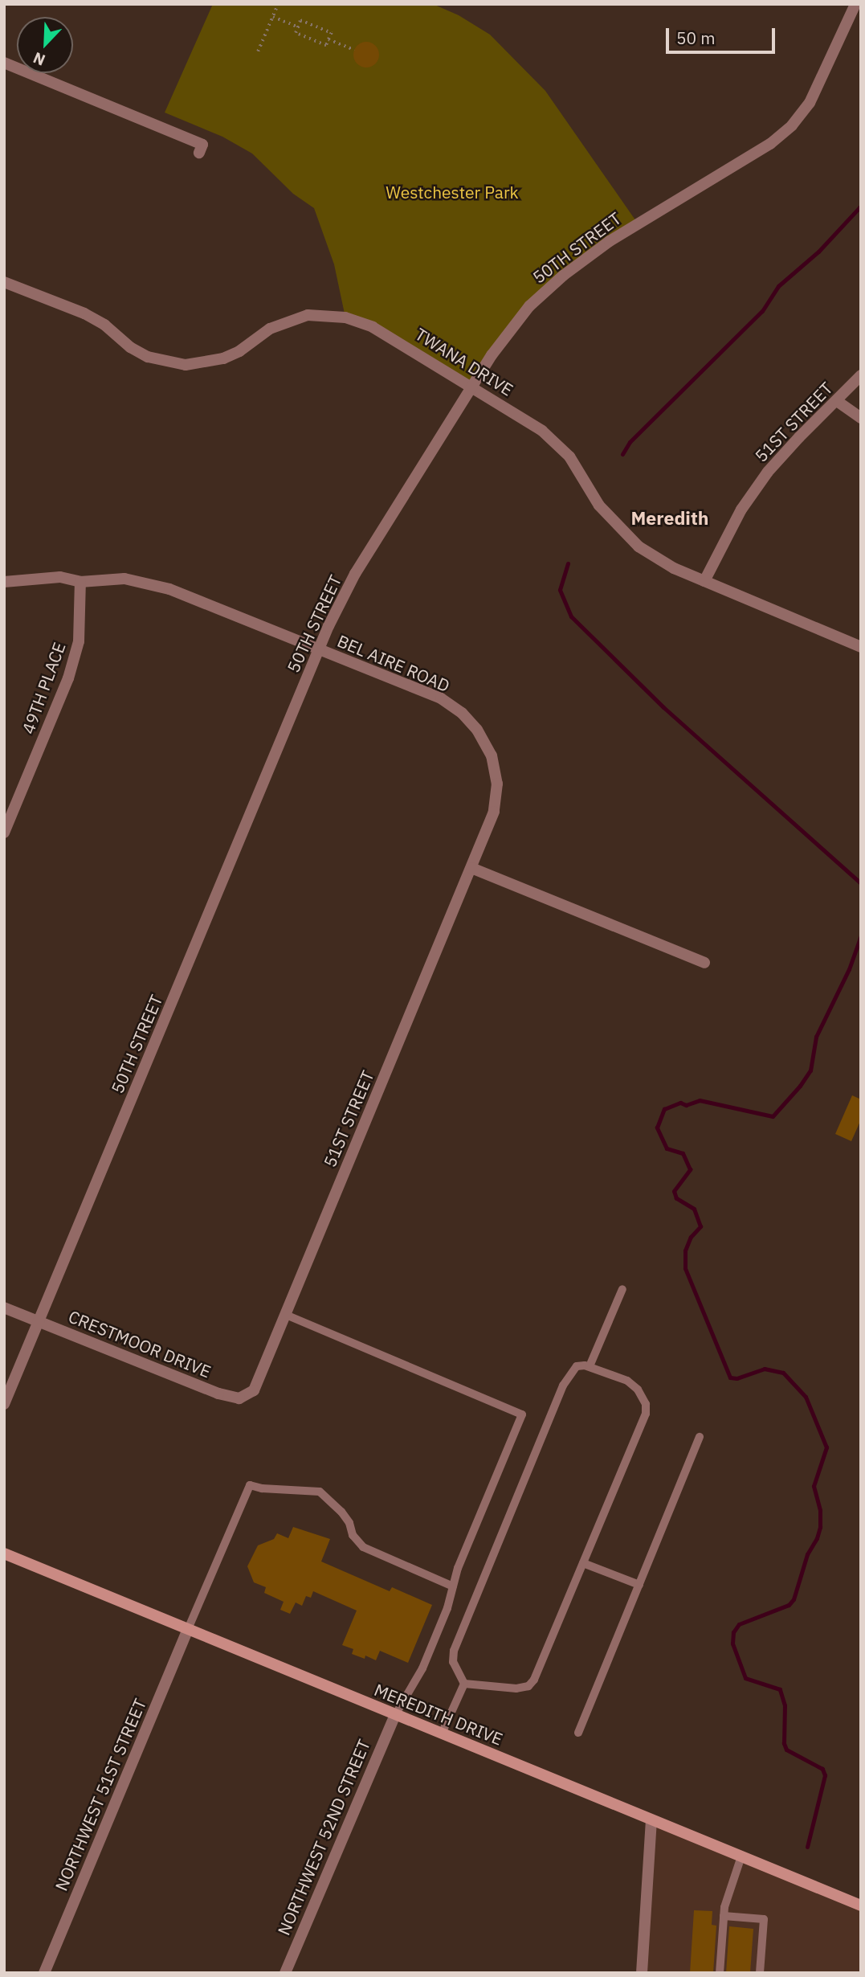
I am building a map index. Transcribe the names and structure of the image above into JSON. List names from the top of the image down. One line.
{"streets":{"main road":["MEREDITH DRIVE"],"street":["50TH STREET","TWANA DRIVE","51ST STREET","BEL AIRE ROAD","49TH PLACE","CRESTMOOR DRIVE","NORTHWEST 51ST STREET","NORTHWEST 52ND STREET"]},"crossings":[["50TH STREET","TWANA DRIVE"],["50TH STREET","BEL AIRE ROAD"],["50TH STREET","CRESTMOOR DRIVE"],["TWANA DRIVE","51ST STREET"],["51ST STREET","BEL AIRE ROAD"],["51ST STREET","CRESTMOOR DRIVE"],["BEL AIRE ROAD","49TH PLACE"],["MEREDITH DRIVE","NORTHWEST 51ST STREET"],["MEREDITH DRIVE","NORTHWEST 52ND STREET"]],"districts":["Meredith"],"parks":["Westchester Park"],"scale_bar":"50 m","north":"bottom left"}
